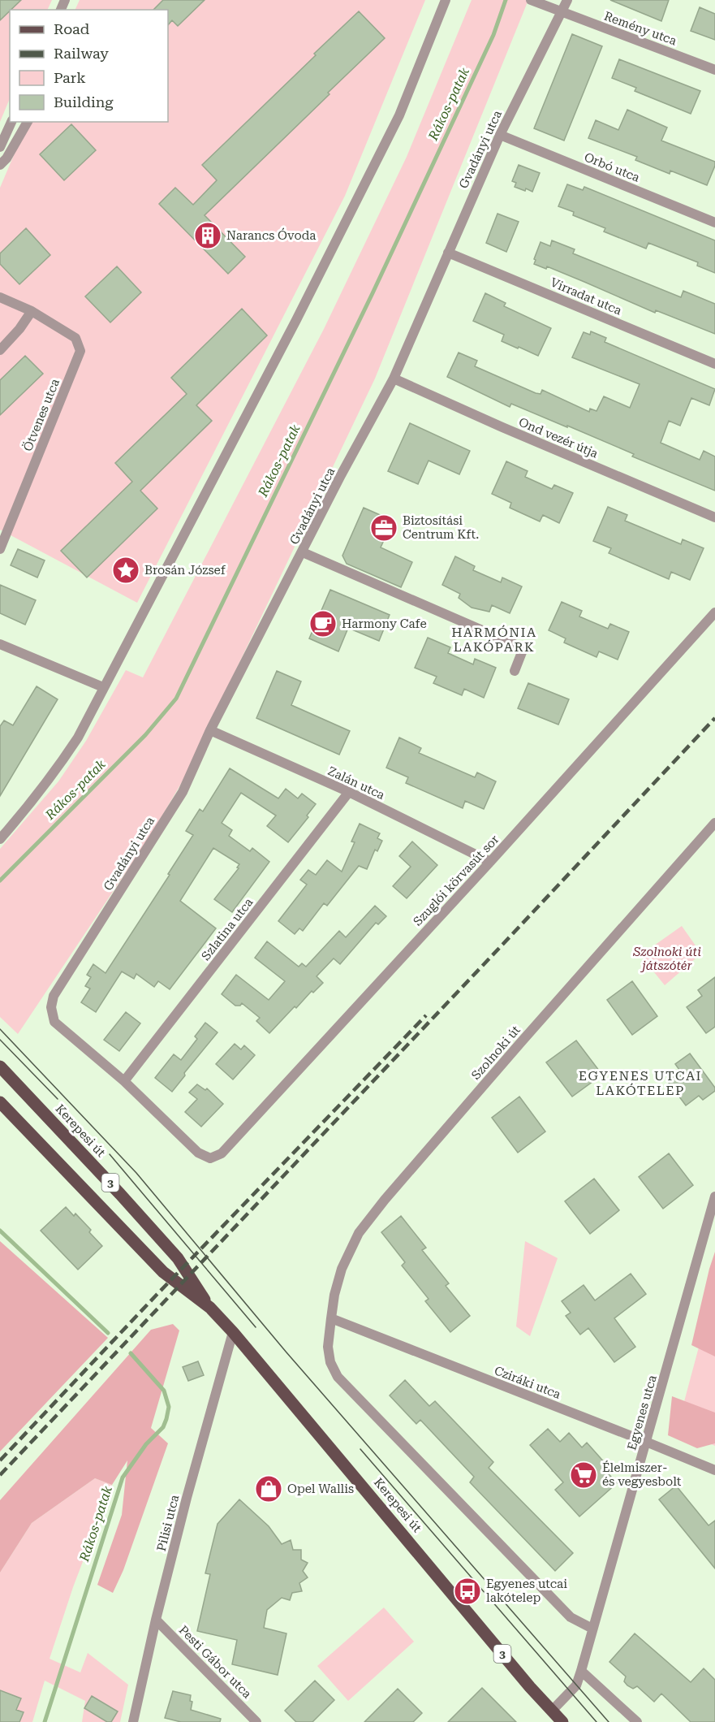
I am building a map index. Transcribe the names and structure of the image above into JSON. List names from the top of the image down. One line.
{"streets":{"main road":["Kerepesi út","3"],"street":["Remény utca","Gvadányi utca","Orbó utca","Virradat utca","Ötvenes utca","Ond vezér útja","Zalán utca","Szuglói körvasút sor","Szlatina utca","Szolnoki út","Cziráki utca","Egyenes utca","Pilisi utca","Pesti Gábor utca"]},"crossings":[["Remény utca","Gvadányi utca"],["Gvadányi utca","Orbó utca"],["Gvadányi utca","Virradat utca"],["Gvadányi utca","Ond vezér útja"],["Gvadányi utca","Zalán utca"],["Gvadányi utca","Szuglói körvasút sor"],["Gvadányi utca","Szlatina utca"],["Zalán utca","Szuglói körvasút sor"],["Zalán utca","Szlatina utca"],["Szuglói körvasút sor","Szlatina utca"],["Szolnoki út","Cziráki utca"],["Kerepesi út","Egyenes utca"],["Kerepesi út","Pilisi utca"],["Cziráki utca","Egyenes utca"],["Pilisi utca","Pesti Gábor utca"]],"districts":["HARMÓNIA LAKÓPARK","EGYENES UTCAI LAKÓTELEP"],"water":["Rákos-patak"],"parks":["Szolnoki úti játszótér"],"places":{"building":["Narancs Óvoda"],"office":["Biztosítási Centrum Kft."],"place":["Brosán József"],"cafe":["Harmony Cafe"],"supermarket":["Élelmiszer- és vegyesbolt"],"shop":["Opel Wallis"],"bus stop":["Egyenes utcai lakótelep"]},"legend":["Road","Railway","Park","Building"]}
